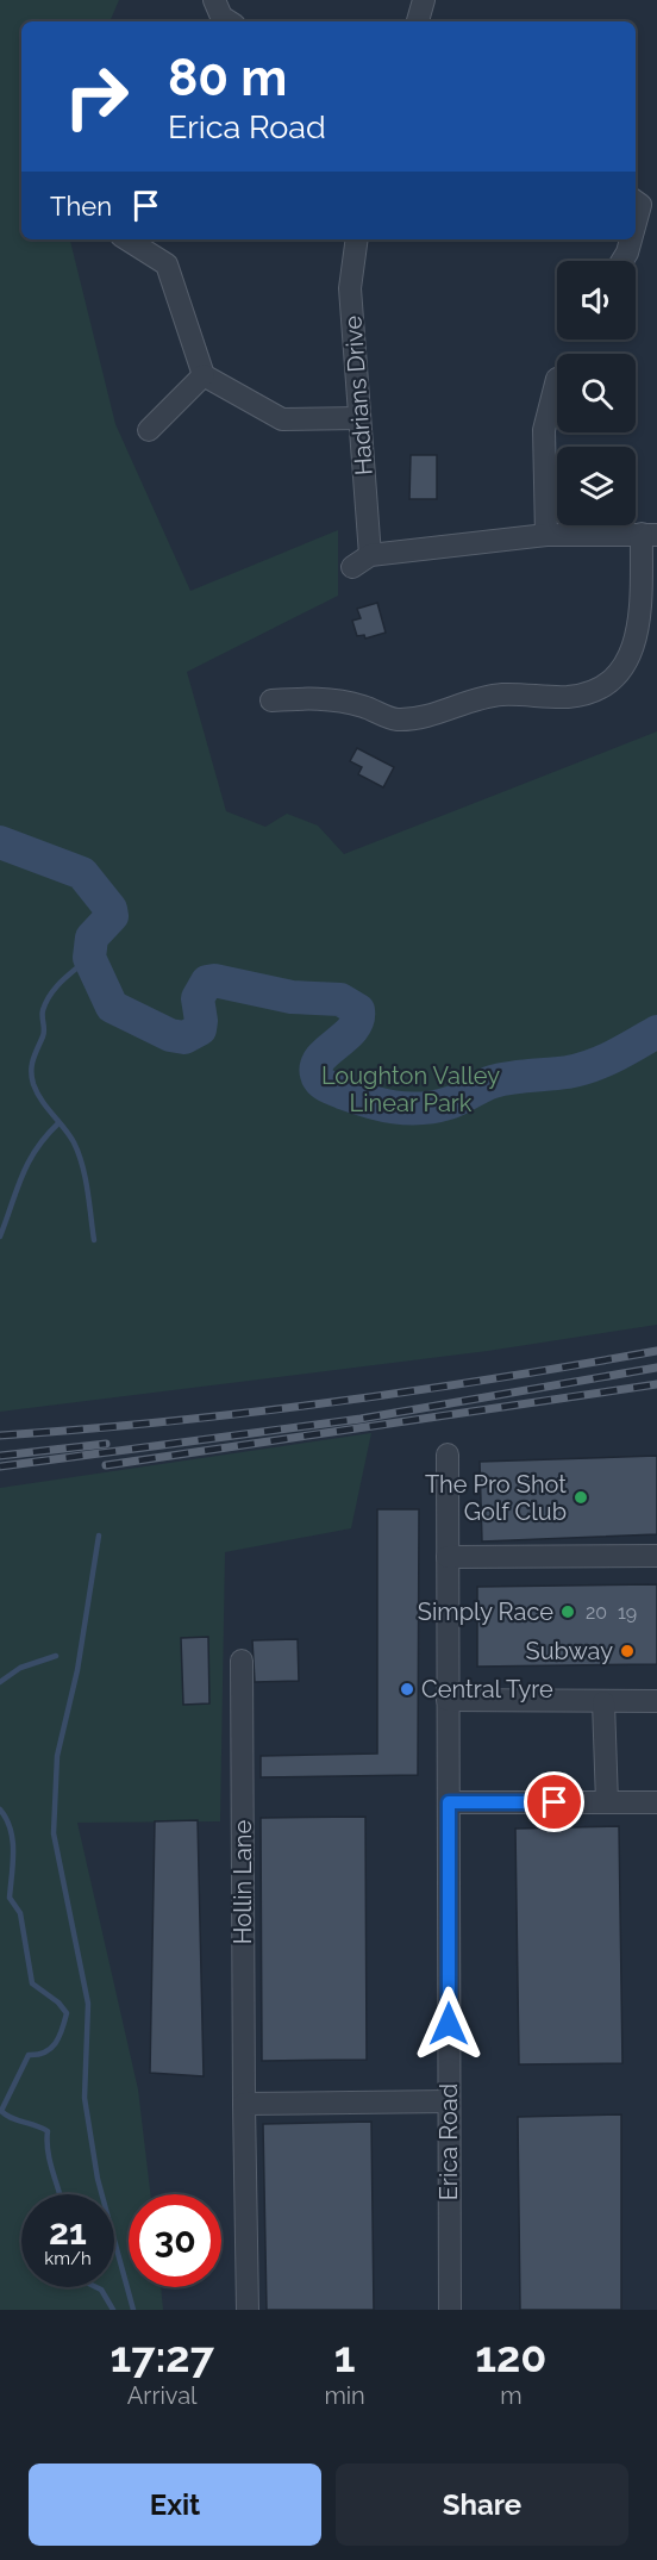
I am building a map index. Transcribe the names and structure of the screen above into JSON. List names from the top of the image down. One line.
{"streets":{"street":["Hadrians Drive","Hollin Lane","Erica Road"]},"parks":["Loughton Valley Linear Park"],"places":["The Pro Shot Golf Club","Simply Race","Subway","Central Tyre"],"house_numbers":["20","19"],"page":{"turn":["80 m","Erica Road"],"then":"Then","speed":"21 km/h","limit":"30","eta":["17:27","Arrival","1","min","120","m"],"buttons":["Exit","Share"]}}
